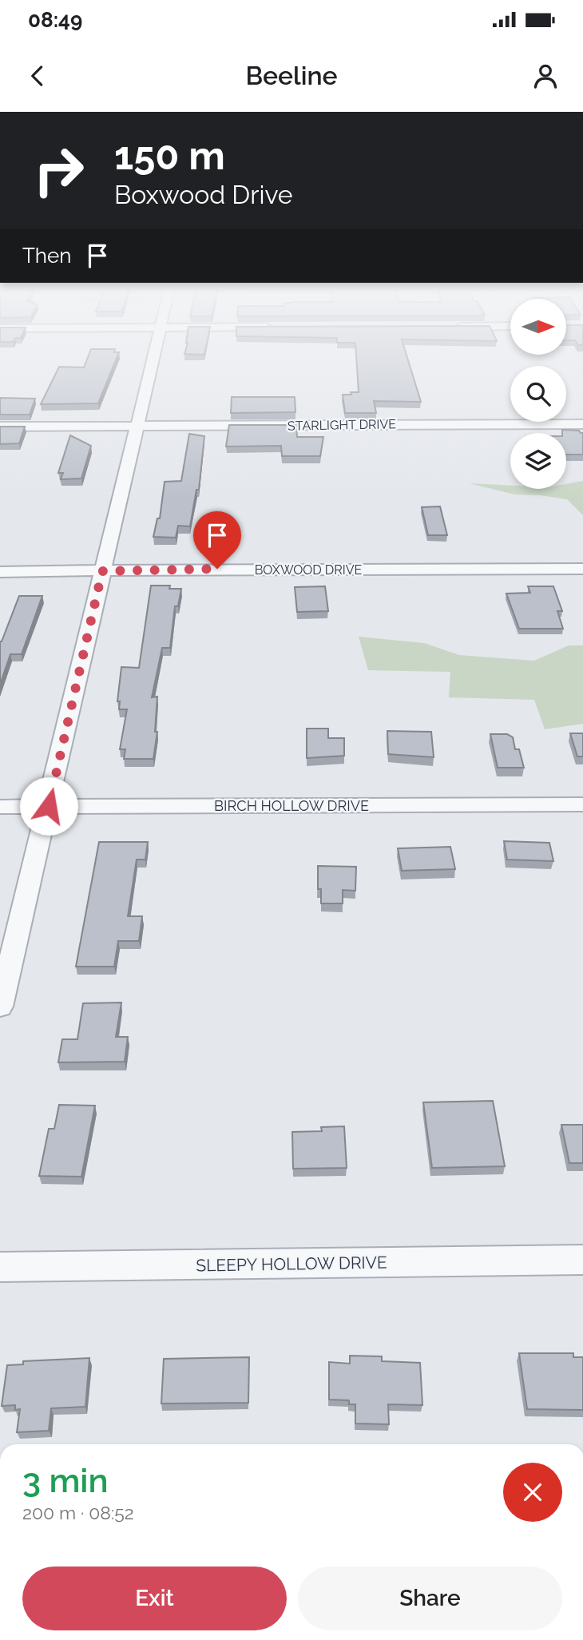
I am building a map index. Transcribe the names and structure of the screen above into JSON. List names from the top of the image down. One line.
{"streets":{"street":["STARLIGHT DRIVE","BOXWOOD DRIVE","BIRCH HOLLOW DRIVE","SLEEPY HOLLOW DRIVE"]},"north":"right","page":{"status":"08:49","header":"Beeline","turn":["150 m","Boxwood Drive"],"then":"Then","heading":["3 min","200 m · 08:52"],"buttons":["Exit","Share"]}}
